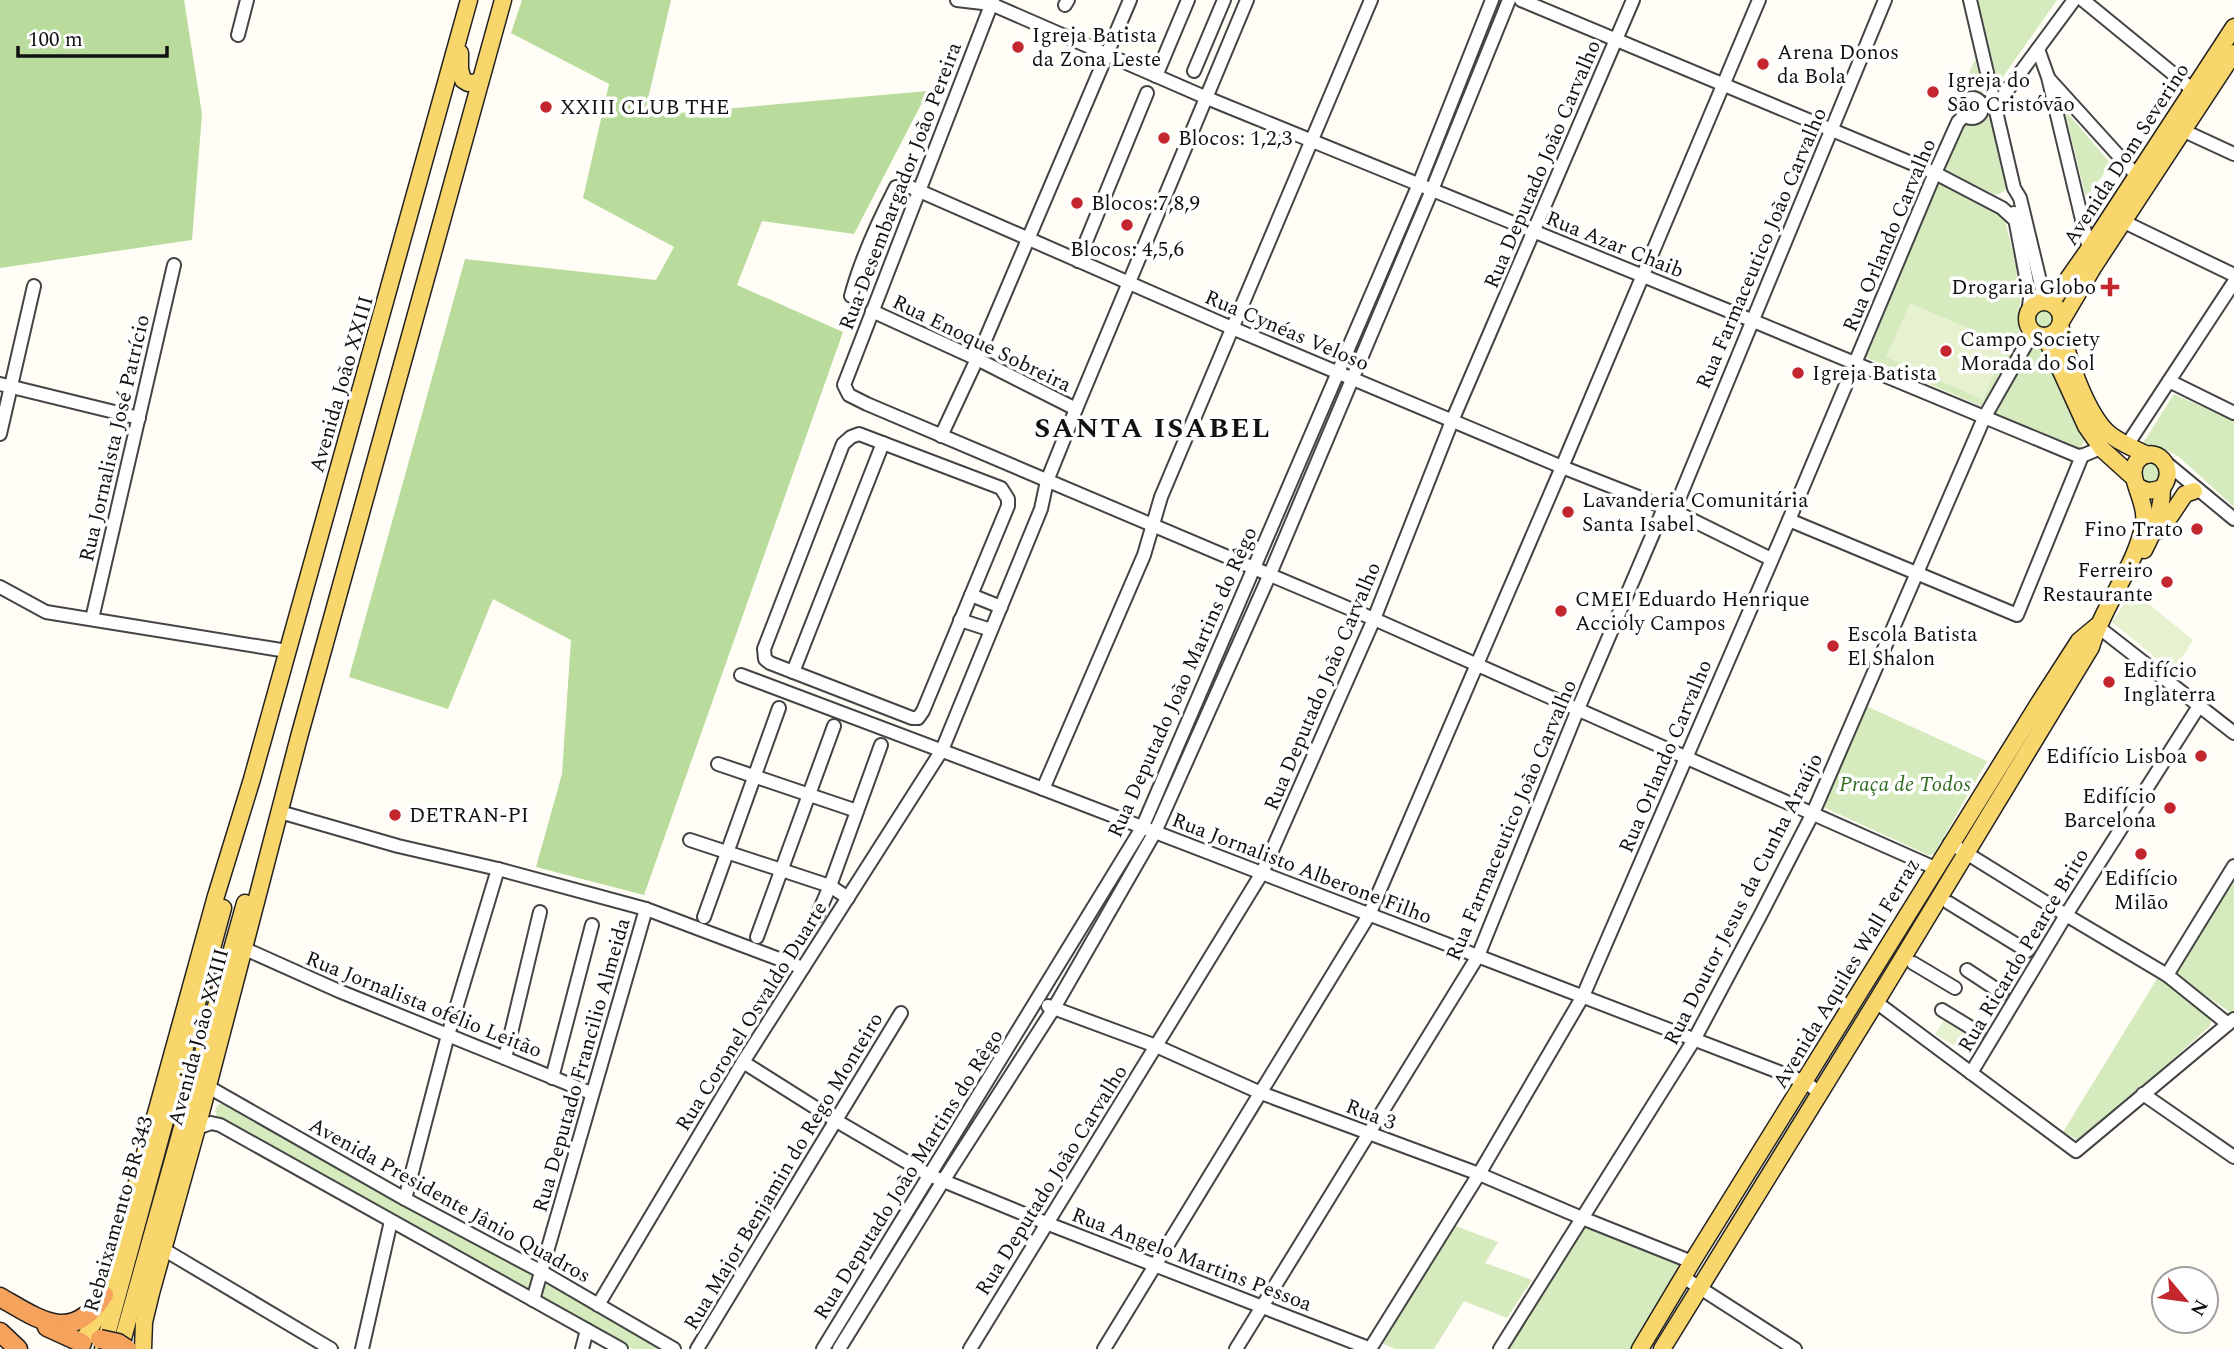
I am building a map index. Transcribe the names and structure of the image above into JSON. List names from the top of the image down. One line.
{"streets":{"main road":["Avenida Dom Severino","Avenida João XXIII","Avenida Aquiles Wall Ferraz","Rebaixamento BR 343"],"street":["Rua Deputado João Carvalho","Rua Desembargador João Pereira","Rua Orlando Carvalho","Rua Azar Chaib","Rua Farmaceutico João Carvalho","Rua Cynéas Veloso","Rua Enoque Sobreira","Rua Jornalista José Patrício","Rua Deputado João Martins do Rêgo","Rua Jornalisto Alberone Filho","Rua Doutor Jesus da Cunha Araújo","Rua Ricardo Pearce Brito","Rua Jornalista ofélio Leitão","Rua Coronel Osvaldo Duarte","Rua Deputado Francilio Almeida","Rua 3","Rua Major Benjamin do Rego Monteiro","Avenida Presidente Jânio Quadros","Rua Angelo Martins Pessoa"]},"crossings":[["Avenida Dom Severino","Rua Doutor Jesus da Cunha Araújo"],["Rua Deputado João Carvalho","Rua Azar Chaib"],["Rua Deputado João Carvalho","Rua Cynéas Veloso"],["Rua Deputado João Carvalho","Rua Jornalisto Alberone Filho"],["Rua Deputado João Carvalho","Rua 3"],["Rua Deputado João Carvalho","Rua Angelo Martins Pessoa"],["Rua Desembargador João Pereira","Rua Azar Chaib"],["Rua Desembargador João Pereira","Rua Cynéas Veloso"],["Rua Desembargador João Pereira","Rua Enoque Sobreira"],["Rua Orlando Carvalho","Rua Azar Chaib"],["Rua Orlando Carvalho","Rua Cynéas Veloso"],["Rua Orlando Carvalho","Rua Jornalisto Alberone Filho"],["Rua Orlando Carvalho","Rua 3"],["Rua Orlando Carvalho","Rua Angelo Martins Pessoa"],["Rua Azar Chaib","Rua Farmaceutico João Carvalho"],["Rua Azar Chaib","Rua Deputado João Martins do Rêgo"],["Rua Azar Chaib","Rua Doutor Jesus da Cunha Araújo"],["Rua Azar Chaib","Rua Coronel Osvaldo Duarte"],["Rua Farmaceutico João Carvalho","Rua Cynéas Veloso"],["Rua Farmaceutico João Carvalho","Rua Jornalisto Alberone Filho"],["Rua Farmaceutico João Carvalho","Rua 3"],["Rua Farmaceutico João Carvalho","Rua Angelo Martins Pessoa"],["Rua Cynéas Veloso","Rua Deputado João Martins do Rêgo"],["Rua Cynéas Veloso","Rua Coronel Osvaldo Duarte"],["Rua Enoque Sobreira","Rua Coronel Osvaldo Duarte"],["Avenida João XXIII","Rua Jornalista ofélio Leitão"],["Avenida João XXIII","Avenida Presidente Jânio Quadros"],["Avenida João XXIII","Rebaixamento BR 343"],["Rua Deputado João Martins do Rêgo","Rua Jornalisto Alberone Filho"],["Rua Deputado João Martins do Rêgo","Rua 3"],["Rua Deputado João Martins do Rêgo","Rua Angelo Martins Pessoa"],["Rua Jornalisto Alberone Filho","Rua Doutor Jesus da Cunha Araújo"],["Rua Jornalisto Alberone Filho","Avenida Aquiles Wall Ferraz"],["Rua Jornalisto Alberone Filho","Rua Coronel Osvaldo Duarte"],["Rua Doutor Jesus da Cunha Araújo","Rua 3"],["Avenida Aquiles Wall Ferraz","Rua 3"],["Rua Jornalista ofélio Leitão","Rua Deputado Francilio Almeida"],["Rua Coronel Osvaldo Duarte","Avenida Presidente Jânio Quadros"],["Rua Coronel Osvaldo Duarte","Rua Angelo Martins Pessoa"],["Rua Deputado Francilio Almeida","Avenida Presidente Jânio Quadros"],["Rua Major Benjamin do Rego Monteiro","Rua Angelo Martins Pessoa"],["Avenida Presidente Jânio Quadros","Rebaixamento BR 343"]],"districts":["SANTA ISABEL"],"parks":["Praça de Todos"],"places":{"other":["Igreja Batista da Zona Leste","Arena Donos da Bola","Igreja do São Cristóvão","XXIII CLUB THE","Blocos: 1,2,3","Blocos:7,8,9","Blocos: 4,5,6","Campo Society Morada do Sol","Igreja Batista","Lavanderia Comunitária Santa Isabel","Fino Trato","Ferreiro Restaurante","CMEI Eduardo Henrique Accioly Campos","Escola Batista El Shalon","Edifício Inglaterra","Edifício Lisboa","Edifício Barcelona","DETRAN-PI","Edifício Milão"],"health":["Drogaria Globo"]},"scale_bar":"100 m","north":"bottom right"}
